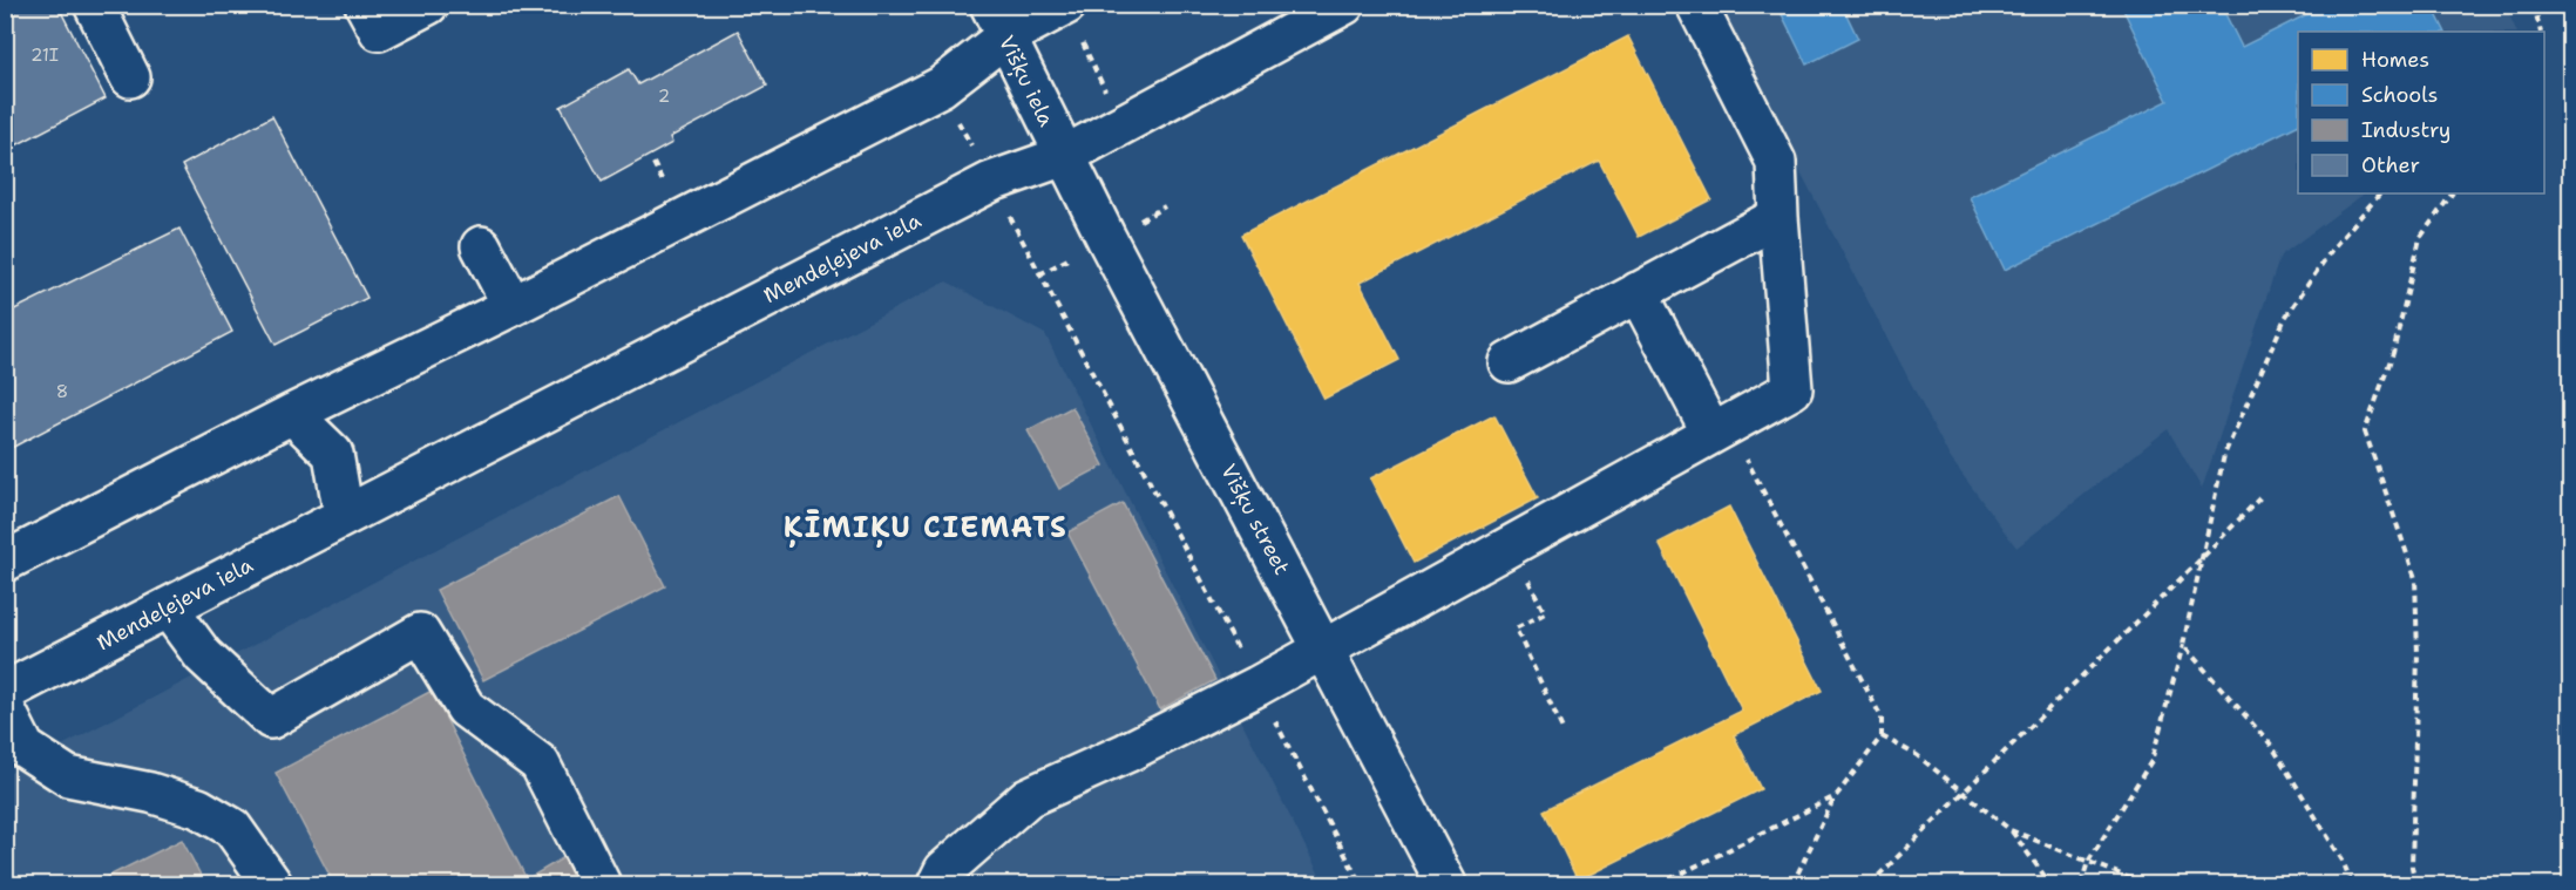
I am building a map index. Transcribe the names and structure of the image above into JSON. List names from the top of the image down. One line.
{"streets":{"street":["Višķu iela","Mendeļejeva iela","Višķu street"]},"crossings":[["Višķu iela","Mendeļejeva iela"],["Višķu iela","Višķu street"],["Mendeļejeva iela","Višķu street"]],"districts":["ĶĪMIĶU CIEMATS"],"house_numbers":["21I","2","8"],"legend":["Homes","Schools","Industry","Other"]}
